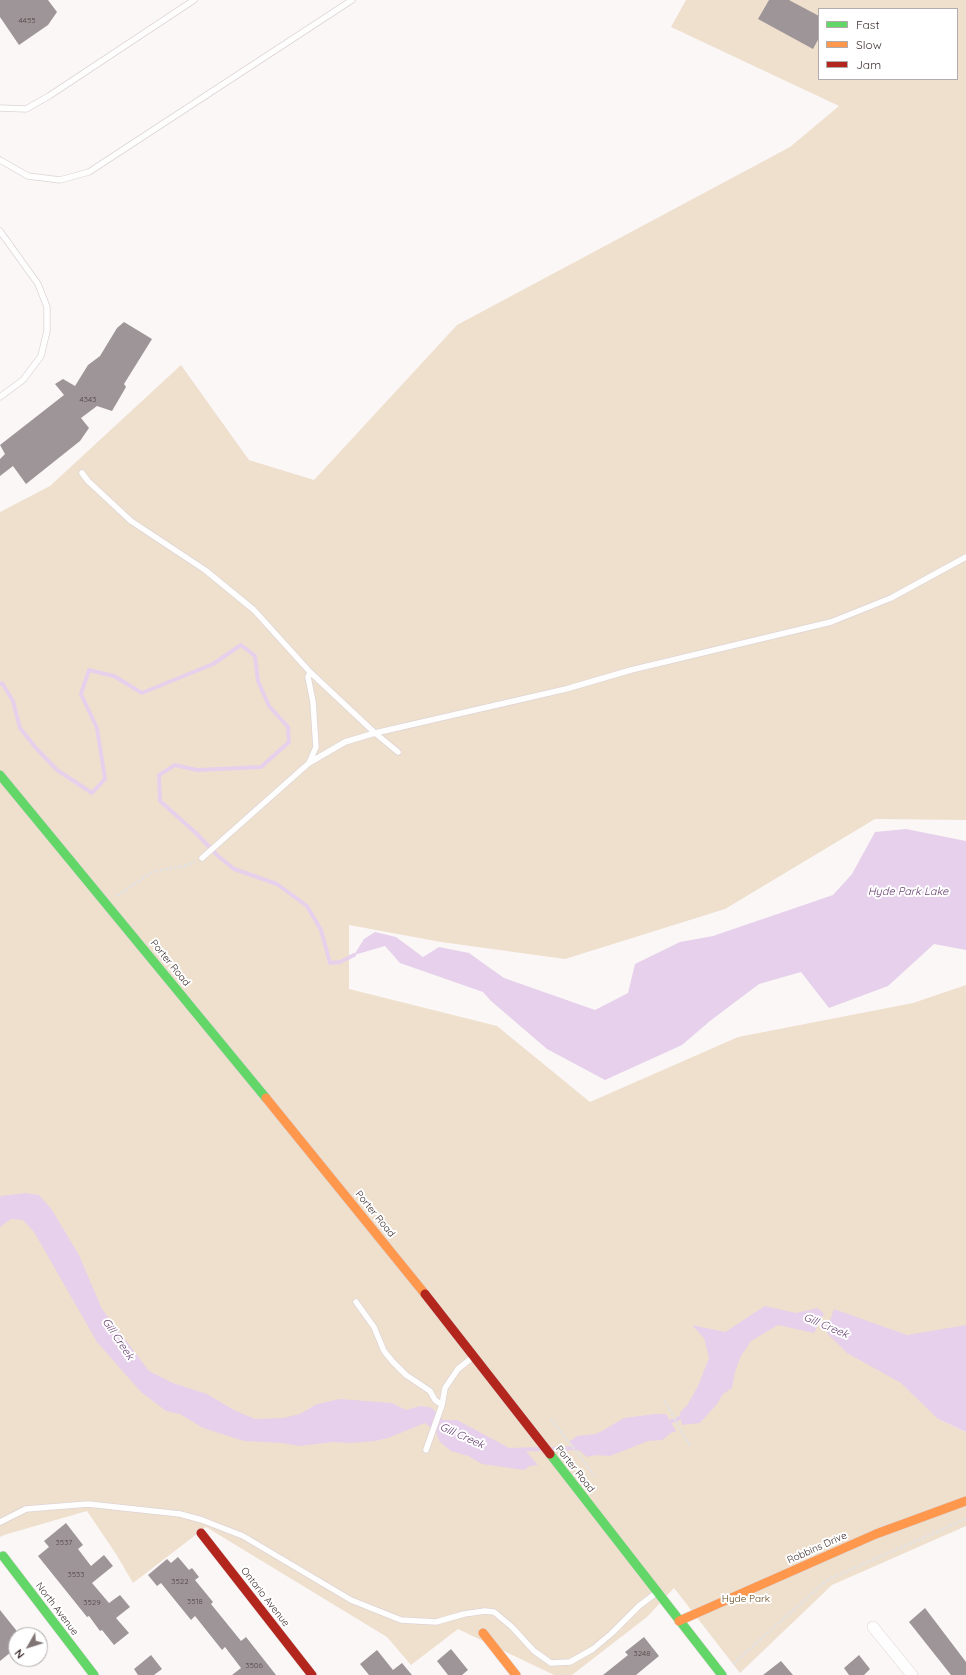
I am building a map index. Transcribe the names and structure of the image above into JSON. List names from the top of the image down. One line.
{"streets":{"main road":["Porter Road","Robbins Drive","Ontario Avenue","North Avenue"]},"crossings":[["Porter Road","Robbins Drive"]],"water":["Hyde Park Lake","Gill Creek"],"parks":["Hyde Park"],"house_numbers":["4455","4343","3537","3533","3522","3518","3529","3248","3506"],"legend":["Fast","Slow","Jam"],"north":"bottom left"}
